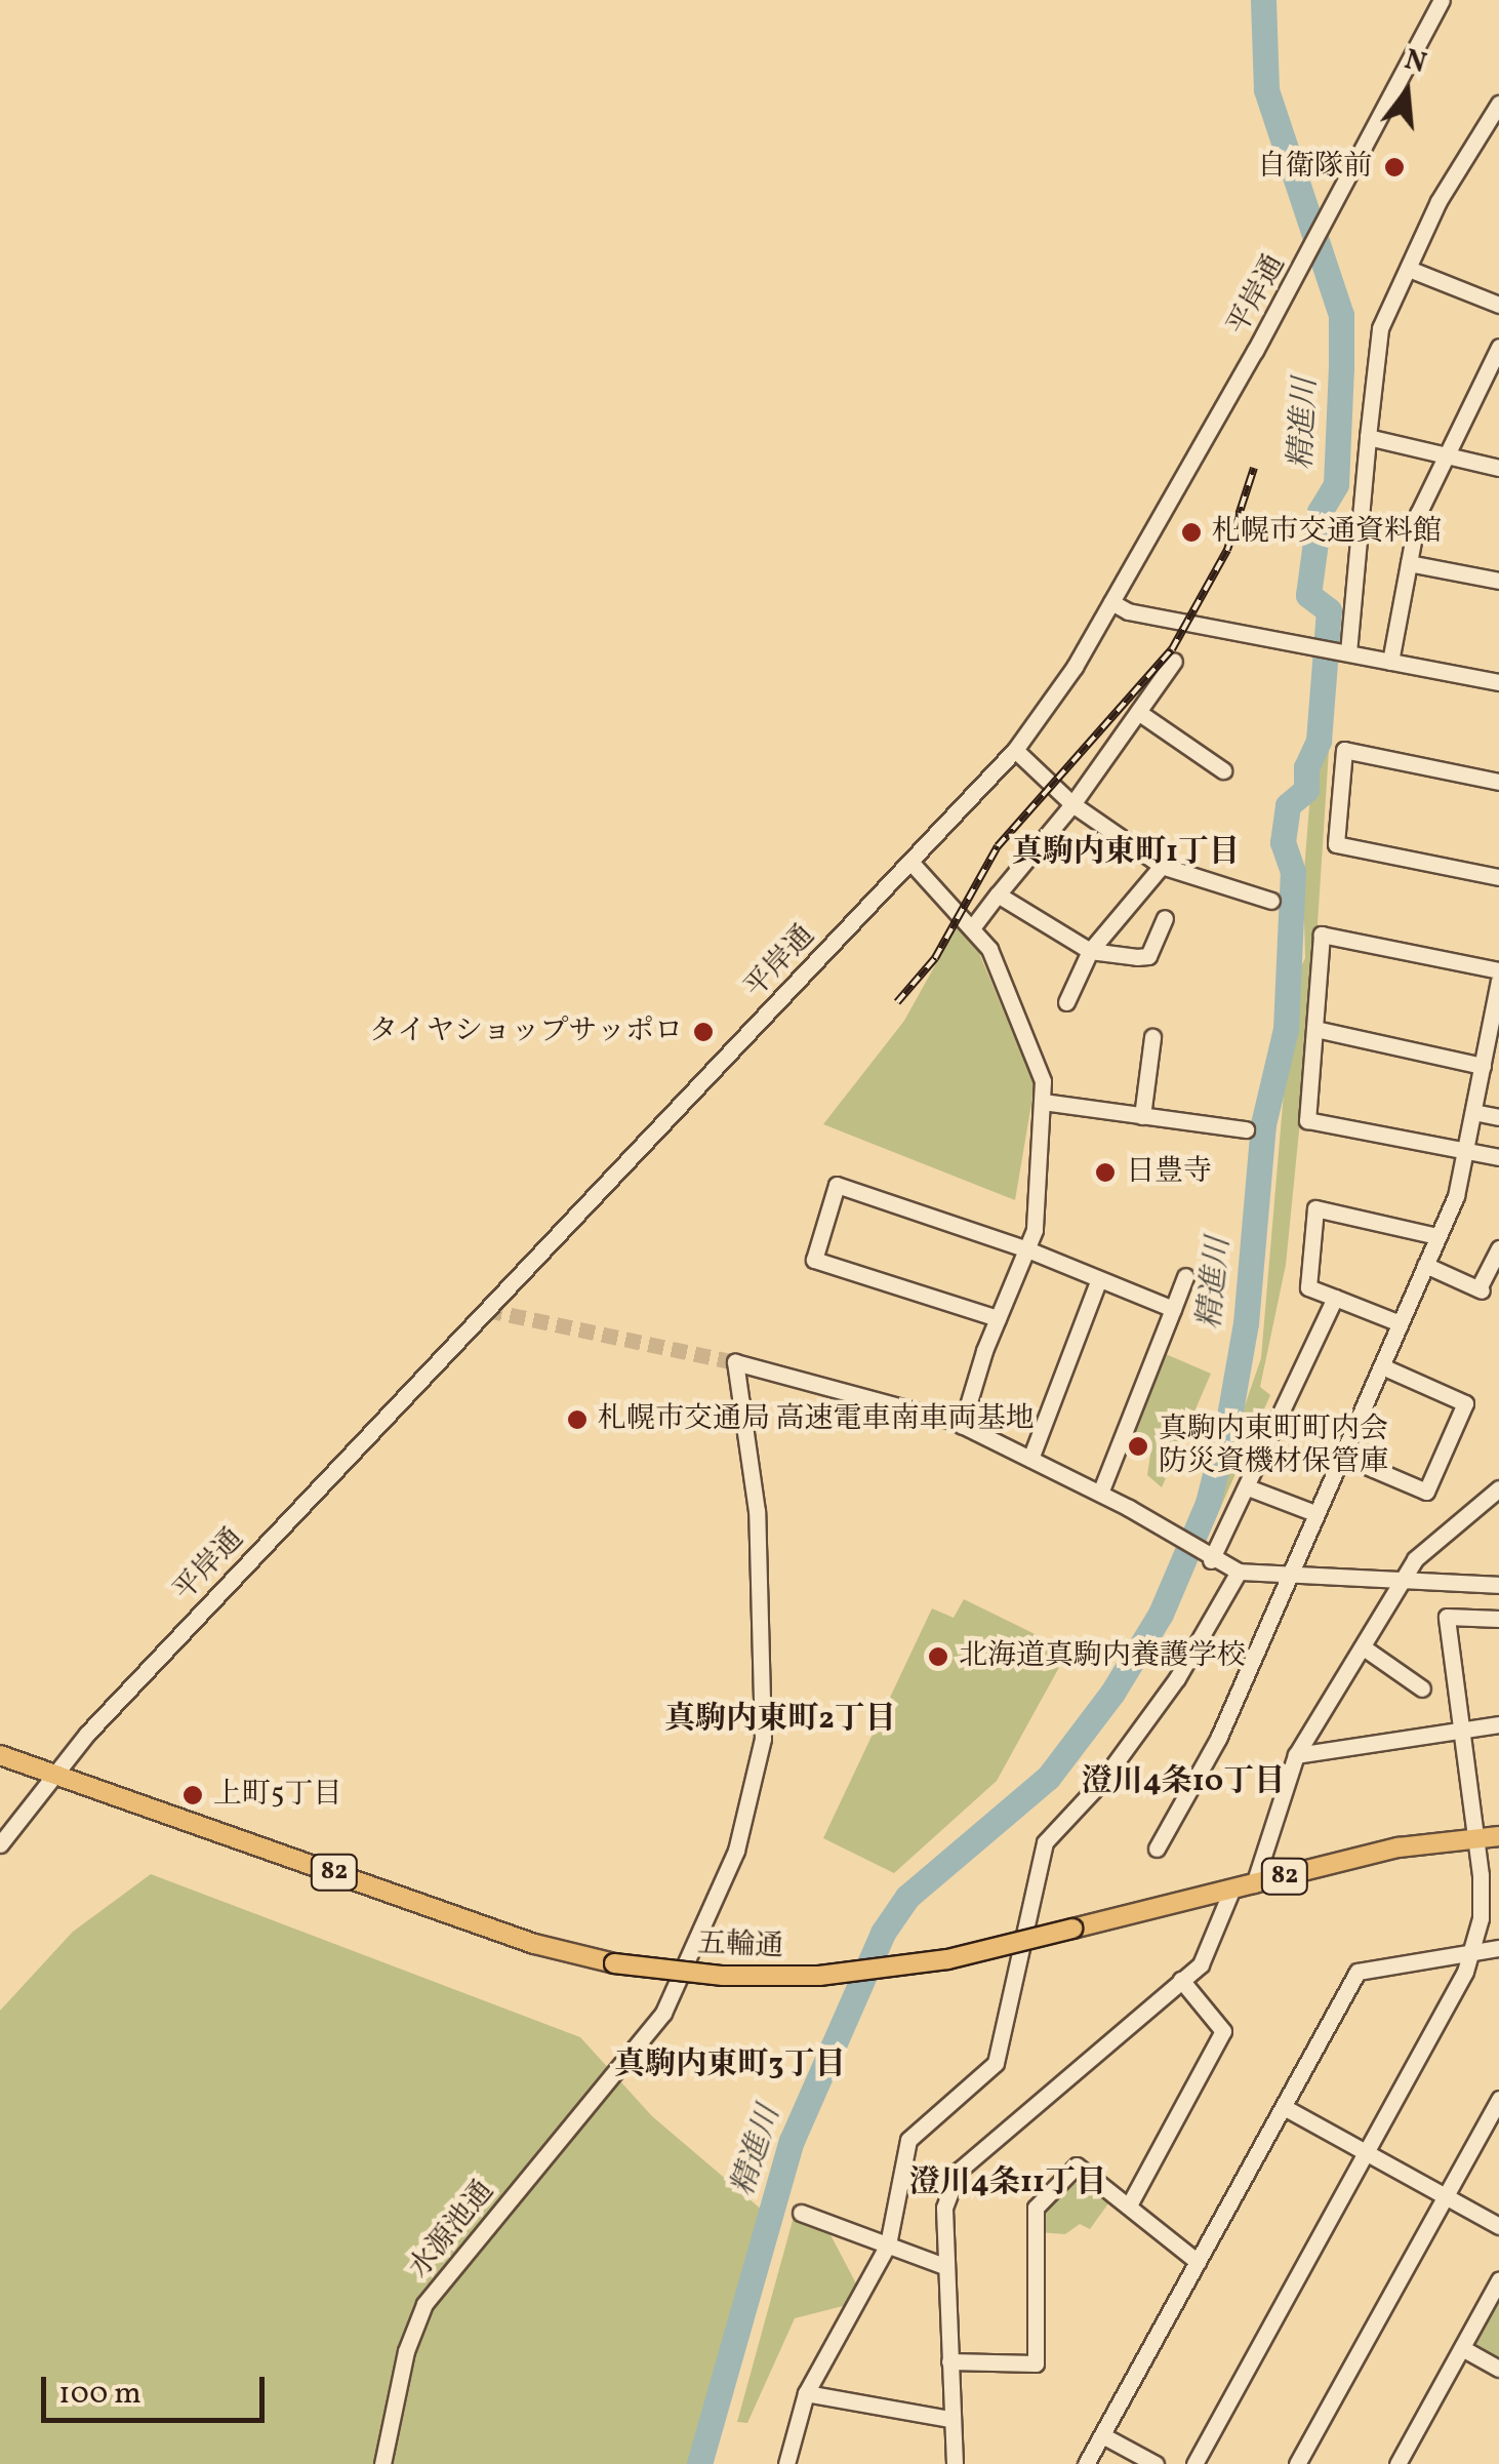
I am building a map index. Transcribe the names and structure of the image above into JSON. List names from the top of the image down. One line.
{"streets":{"main road":["82","五輪通"],"street":["平岸通","水源池通"]},"crossings":[["平岸通","五輪通"]],"districts":["真駒内東町1丁目","真駒内東町2丁目","澄川4条10丁目","真駒内東町3丁目","澄川4条11丁目"],"water":["精進川"],"places":["自衛隊前","札幌市交通資料館","タイヤショップサッポロ","日豊寺","札幌市交通局 高速電車南車両基地","真駒内東町町内会 防災資機材保管庫","北海道真駒内養護学校","上町5丁目"],"scale_bar":"100 m","north":"top"}
